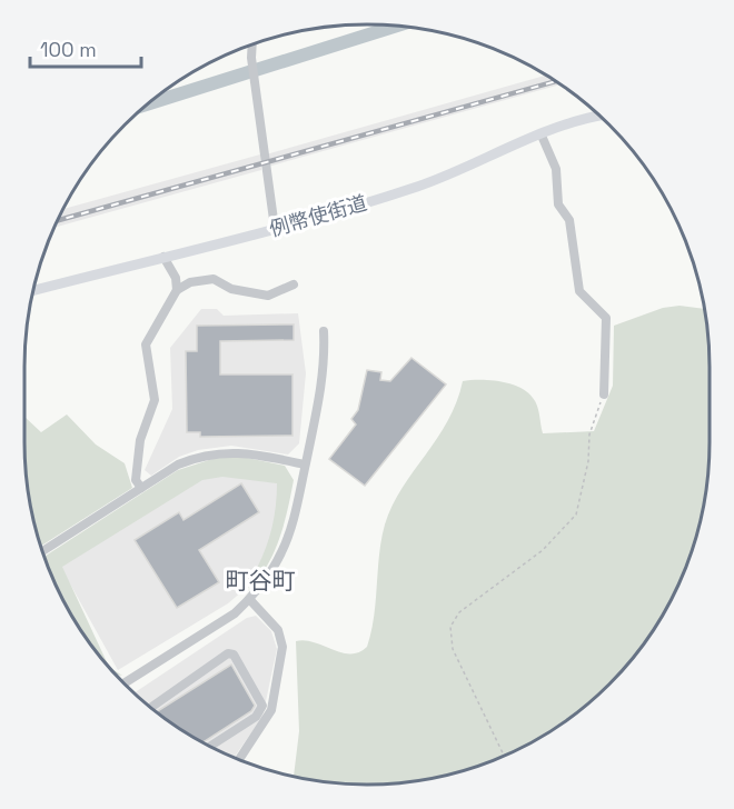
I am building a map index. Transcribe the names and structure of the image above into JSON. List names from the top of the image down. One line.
{"streets":{"main road":["例幣使街道"]},"districts":["町谷町"],"scale_bar":"100 m"}
